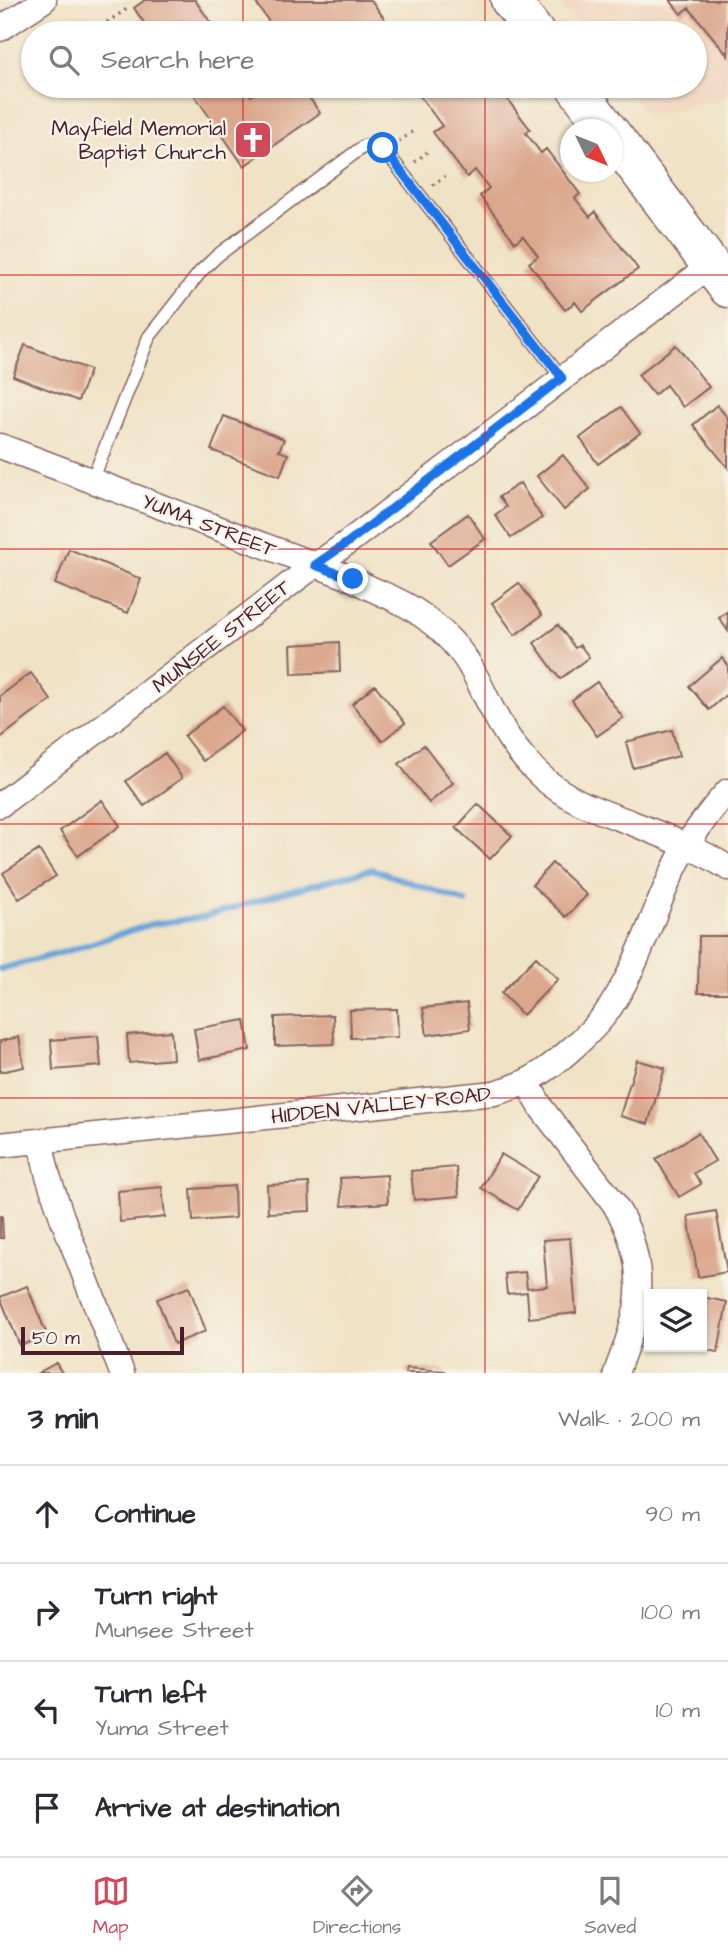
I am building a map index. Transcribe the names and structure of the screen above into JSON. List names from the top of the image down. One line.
{"streets":{"street":["YUMA STREET","MUNSEE STREET","HIDDEN VALLEY ROAD"]},"crossings":[["YUMA STREET","MUNSEE STREET"],["YUMA STREET","HIDDEN VALLEY ROAD"]],"places":{"church":["Mayfield Memorial Baptist Church"]},"scale_bar":"50 m","north":"bottom right","page":{"search":"Search here","scale":"50 m","heading":["3 min","Walk · 200 m"],"list":[["Continue","90 m"],["Turn right","Munsee Street","100 m"],["Turn left","Yuma Street","10 m"],"Arrive at destination"],"nav":["Map","Directions","Saved"]}}
